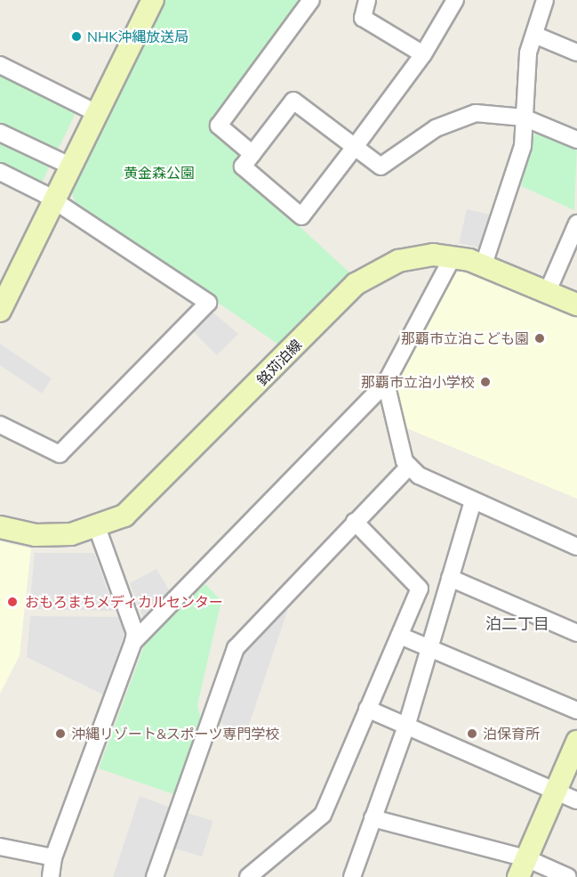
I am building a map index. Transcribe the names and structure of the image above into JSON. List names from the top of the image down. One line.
{"streets":{"street":["銘苅泊線"]},"districts":["泊二丁目"],"parks":["黄金森公園"],"places":["NHK沖縄放送局","那覇市立泊こども園","那覇市立泊小学校","おもろまちメディカルセンター","沖縄リゾート&スポーツ専門学校","泊保育所"]}
